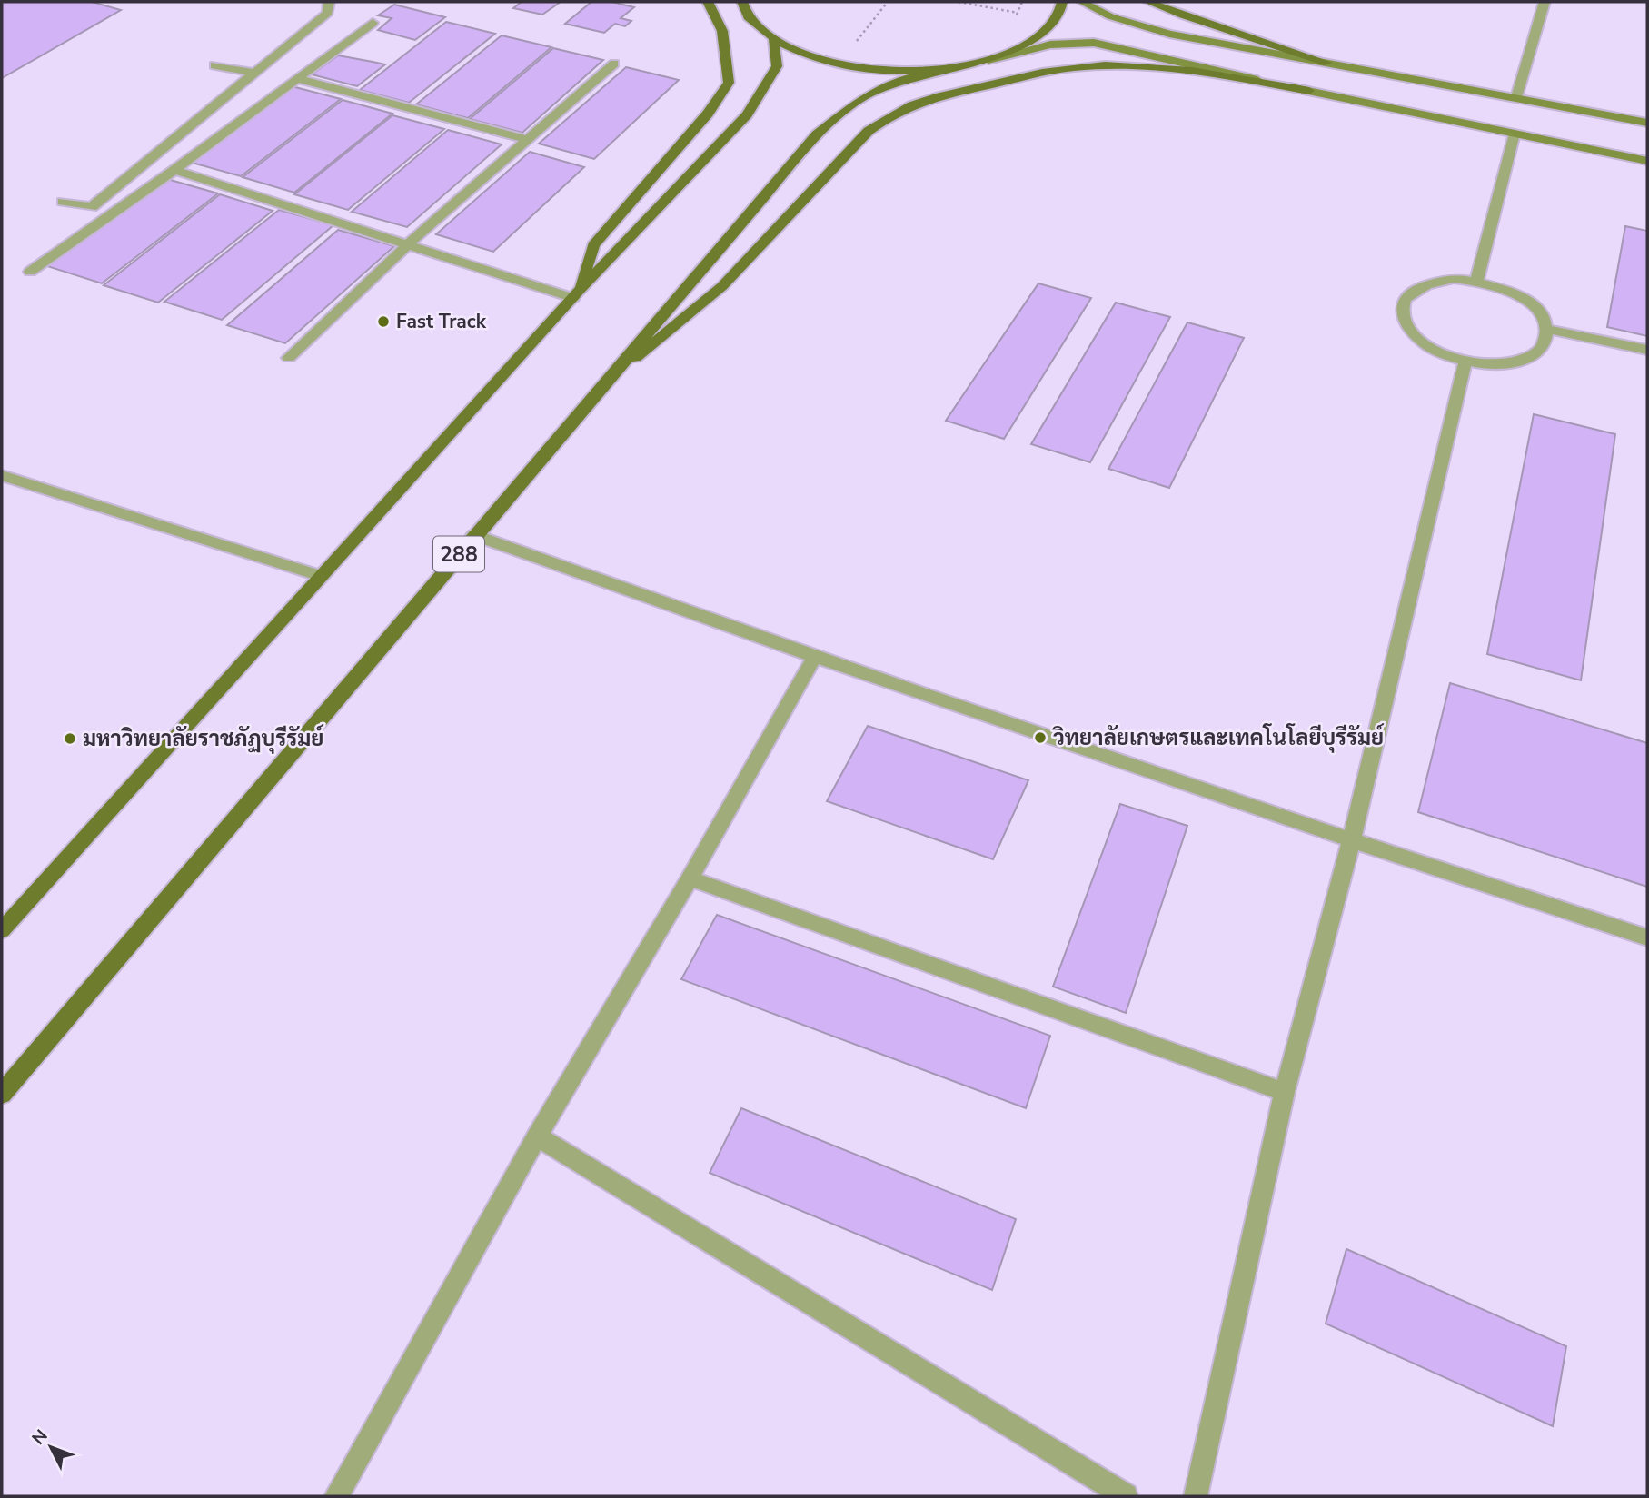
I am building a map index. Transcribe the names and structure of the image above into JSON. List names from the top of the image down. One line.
{"streets":{"main road":["288"]},"places":["Fast Track","วิทยาลัยเกษตรและเทคโนโลยีบุรีรัมย์","มหาวิทยาลัยราชภัฏบุรีรัมย์"],"north":"top left"}
